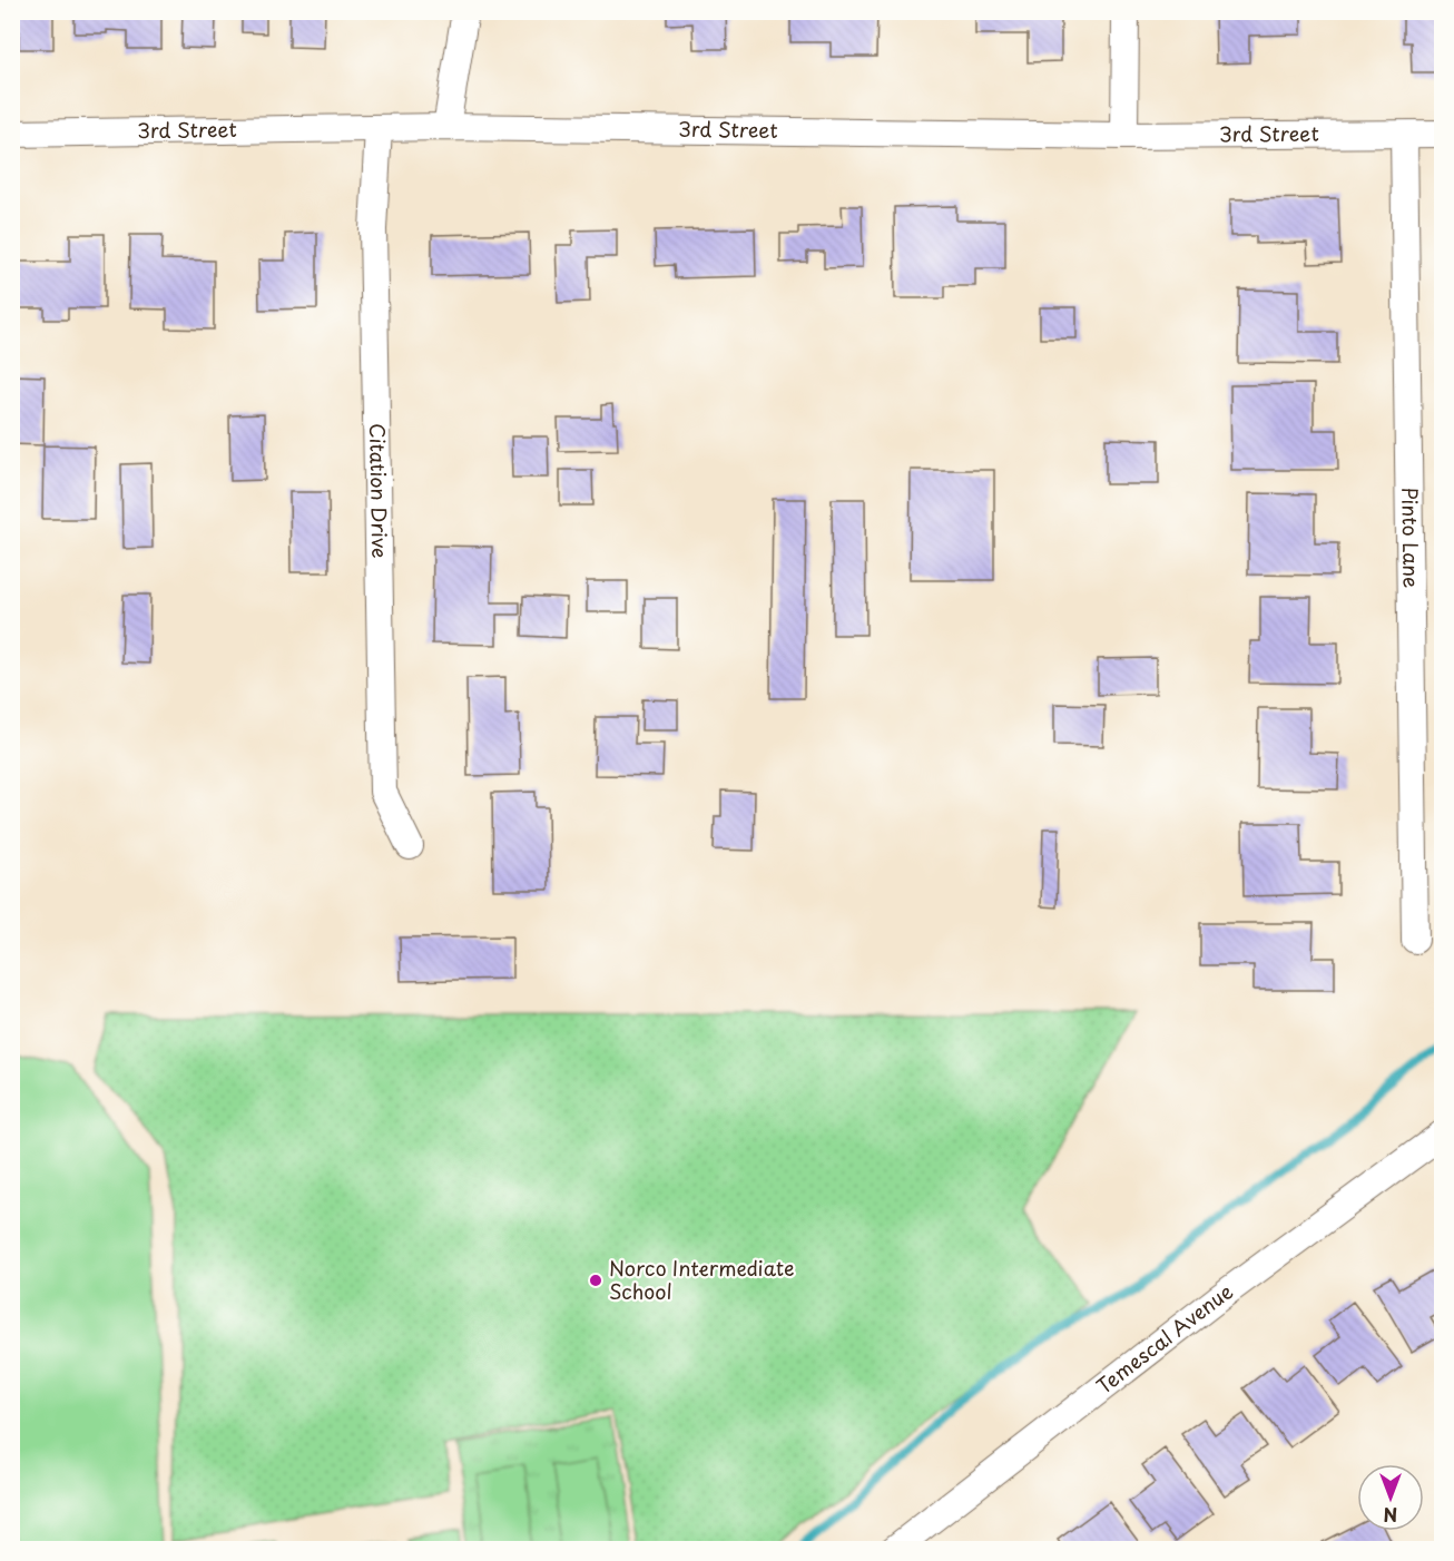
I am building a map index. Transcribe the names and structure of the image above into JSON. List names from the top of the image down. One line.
{"streets":{"street":["3rd Street","Citation Drive","Pinto Lane","Temescal Avenue"]},"crossings":[["3rd Street","Citation Drive"],["3rd Street","Pinto Lane"]],"places":["Norco Intermediate School"],"north":"bottom"}
